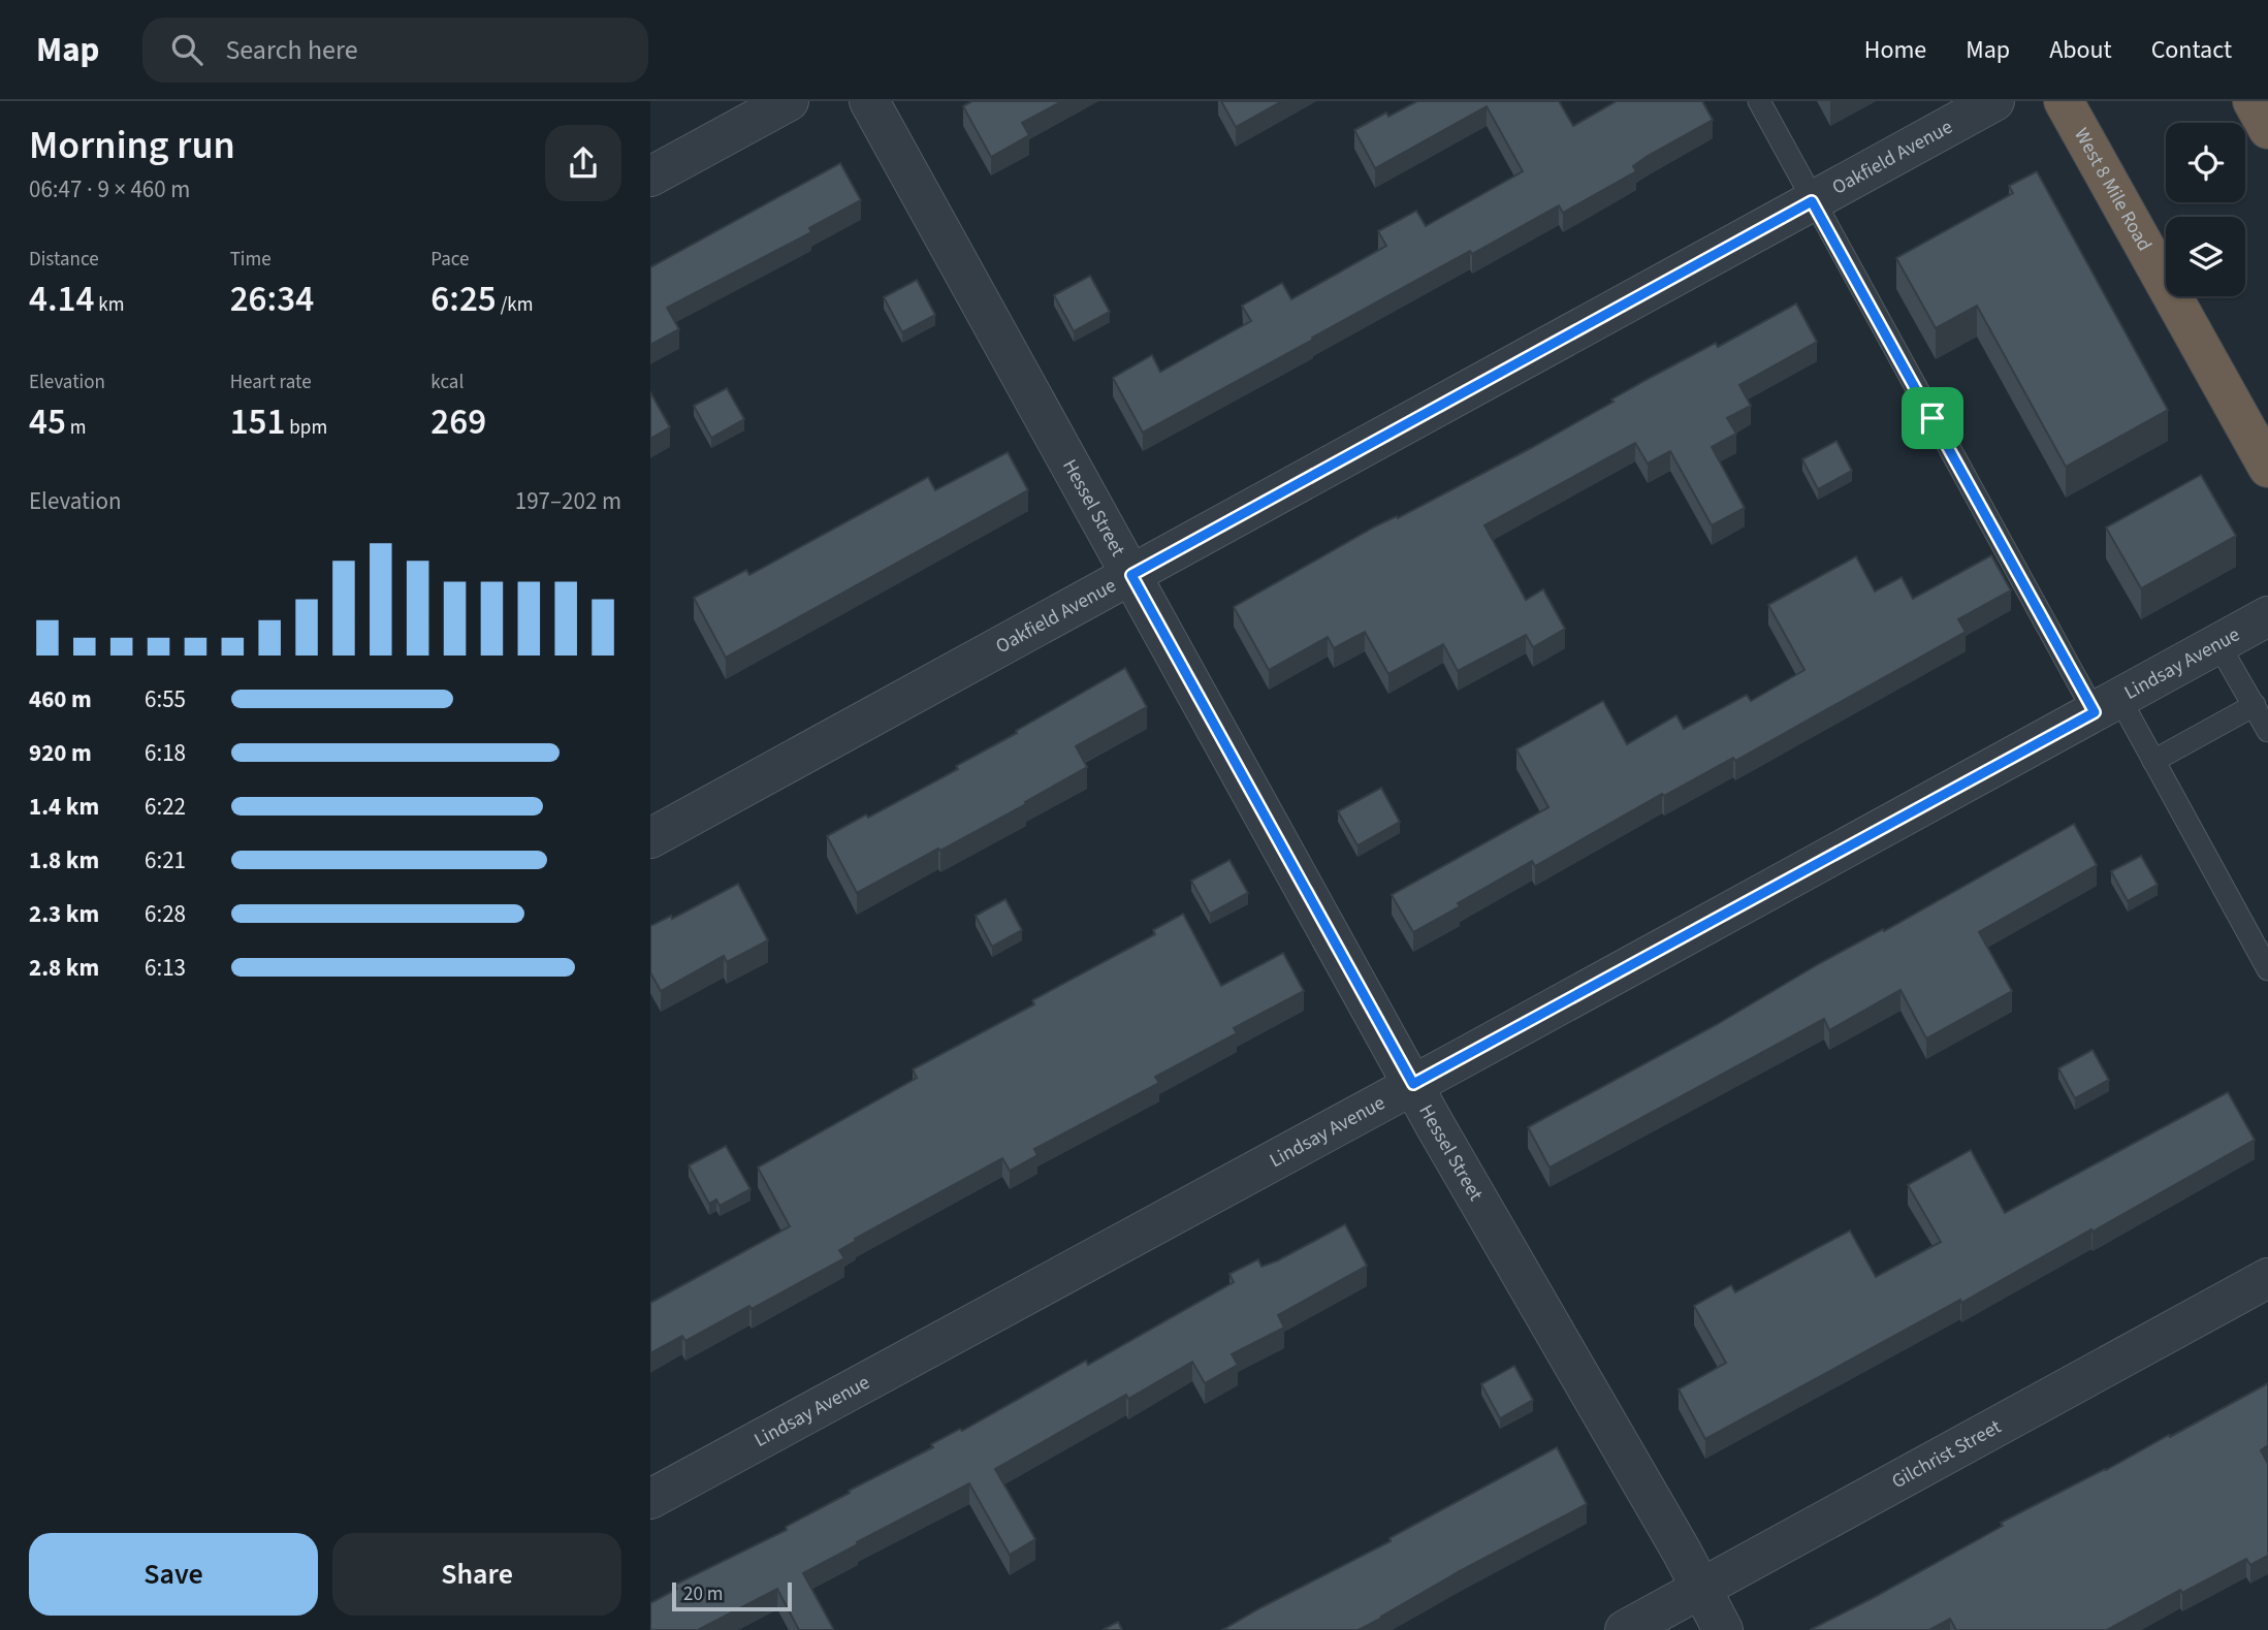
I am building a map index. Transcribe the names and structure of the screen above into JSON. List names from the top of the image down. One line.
{"streets":{"highway":["West 8 Mile Road"],"street":["Oakfield Avenue","Hessel Street","Lindsay Avenue","Gilchrist Street"]},"crossings":[["Oakfield Avenue","Hessel Street"],["Hessel Street","Lindsay Avenue"],["Hessel Street","Gilchrist Street"]],"scale_bar":"20 m","page":{"header":"Map","search":"Search here","nav":["Home","Map","About","Contact"],"heading":["Morning run","06:47 · 9 × 460 m"],"stats":[["Distance","4.14 km"],["Time","26:34"],["Pace","6:25 /km"],["Elevation","45 m"],["Heart rate","151 bpm"],["kcal","269"]],"chart":["Elevation","197–202 m"],"list":[{"name":"460 m","note":"6:55"},{"name":"920 m","note":"6:18"},{"name":"1.4 km","note":"6:22"},{"name":"1.8 km","note":"6:21"},{"name":"2.3 km","note":"6:28"},{"name":"2.8 km","note":"6:13"}],"buttons":["Save","Share"],"scale":"20 m"}}
